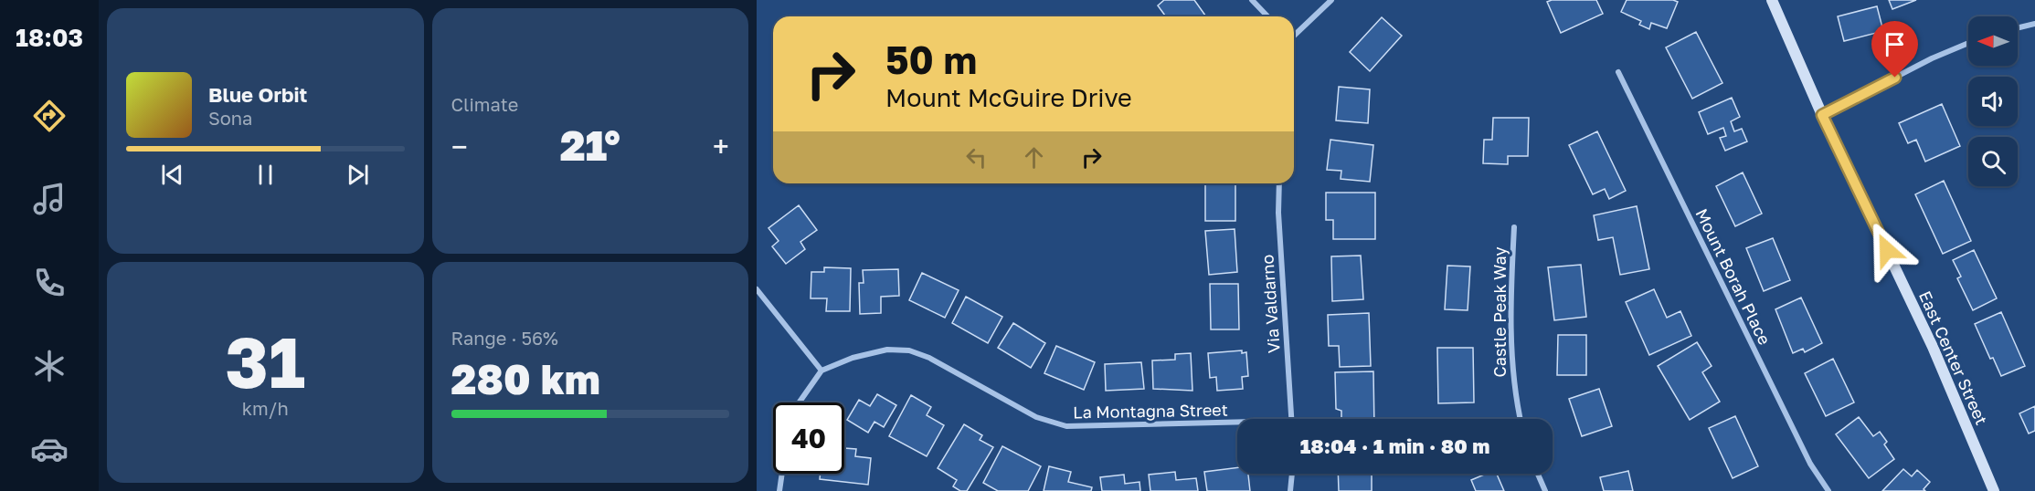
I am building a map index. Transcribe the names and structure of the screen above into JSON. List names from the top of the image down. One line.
{"streets":{"street":["Mount Borah Place","Via Valdarno","Castle Peak Way","East Center Street","La Montagna Street"]},"north":"left","page":{"tabs":"18:03","tile":["Climate",["31","km/h"],["Range · 56%","280 km"]],"turn":["50 m","Mount McGuire Drive"],"song":["Blue Orbit","Sona"],"heat":["−","21°","+"],"limit":"40","trip":"18:04 · 1 min · 80 m"}}
